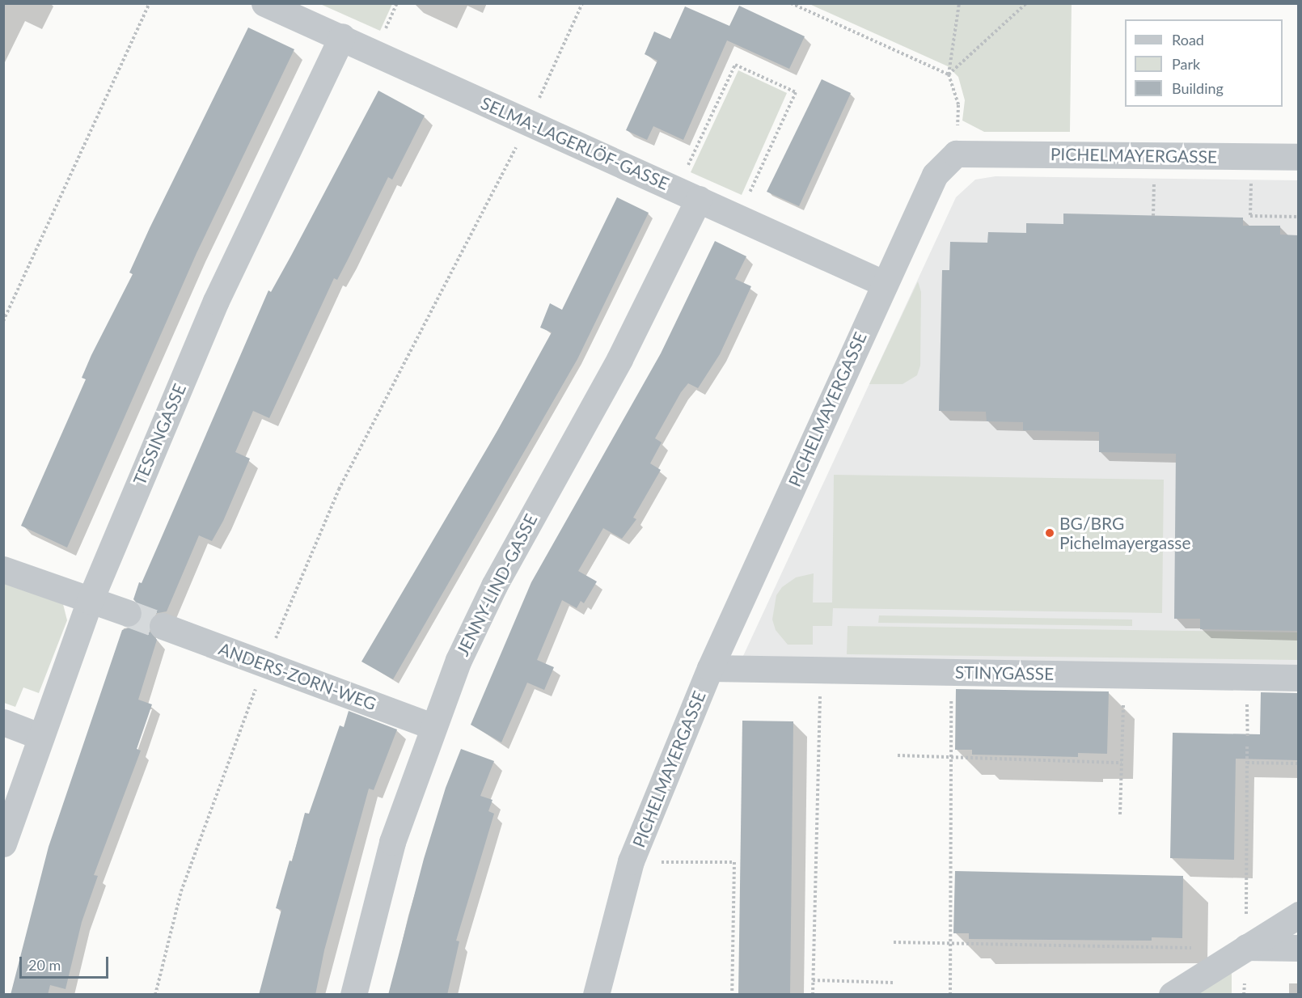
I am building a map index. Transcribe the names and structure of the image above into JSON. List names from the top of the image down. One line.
{"streets":{"street":["SELMA-LAGERLÖF-GASSE","PICHELMAYERGASSE","TESSINGASSE","JENNY-LIND-GASSE","STINYGASSE","ANDERS-ZORN-WEG"]},"crossings":[["SELMA-LAGERLÖF-GASSE","PICHELMAYERGASSE"],["SELMA-LAGERLÖF-GASSE","TESSINGASSE"],["SELMA-LAGERLÖF-GASSE","JENNY-LIND-GASSE"],["PICHELMAYERGASSE","STINYGASSE"],["JENNY-LIND-GASSE","ANDERS-ZORN-WEG"]],"places":["BG/BRG Pichelmayergasse"],"legend":["Road","Park","Building"],"scale_bar":"20 m"}
